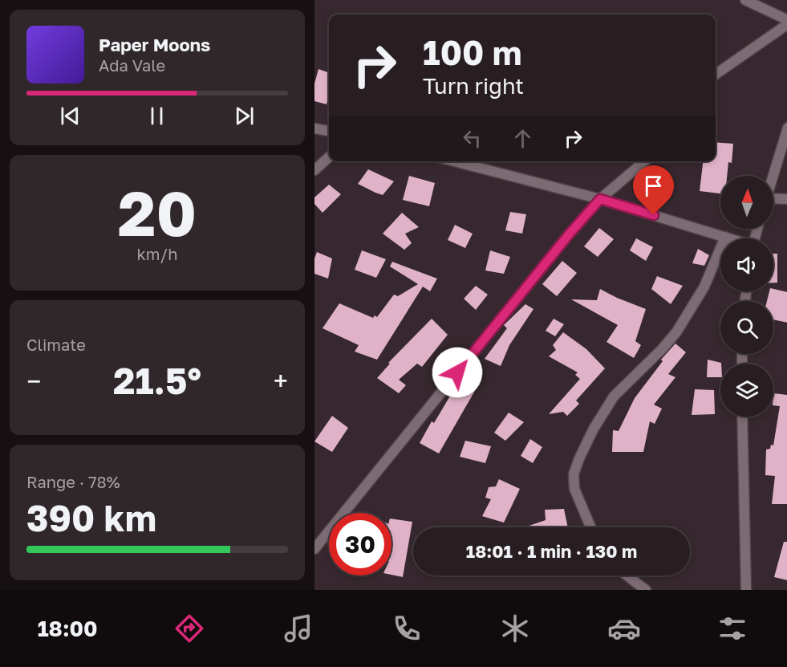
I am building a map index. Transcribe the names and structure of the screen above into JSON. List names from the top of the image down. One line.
{"north":"top","page":{"turn":["100 m","Turn right"],"song":["Paper Moons","Ada Vale"],"tile":[["20","km/h"],"Climate",["Range · 78%","390 km"]],"heat":["−","21.5°","+"],"limit":"30","trip":"18:01 · 1 min · 130 m","tabs":"18:00"}}
